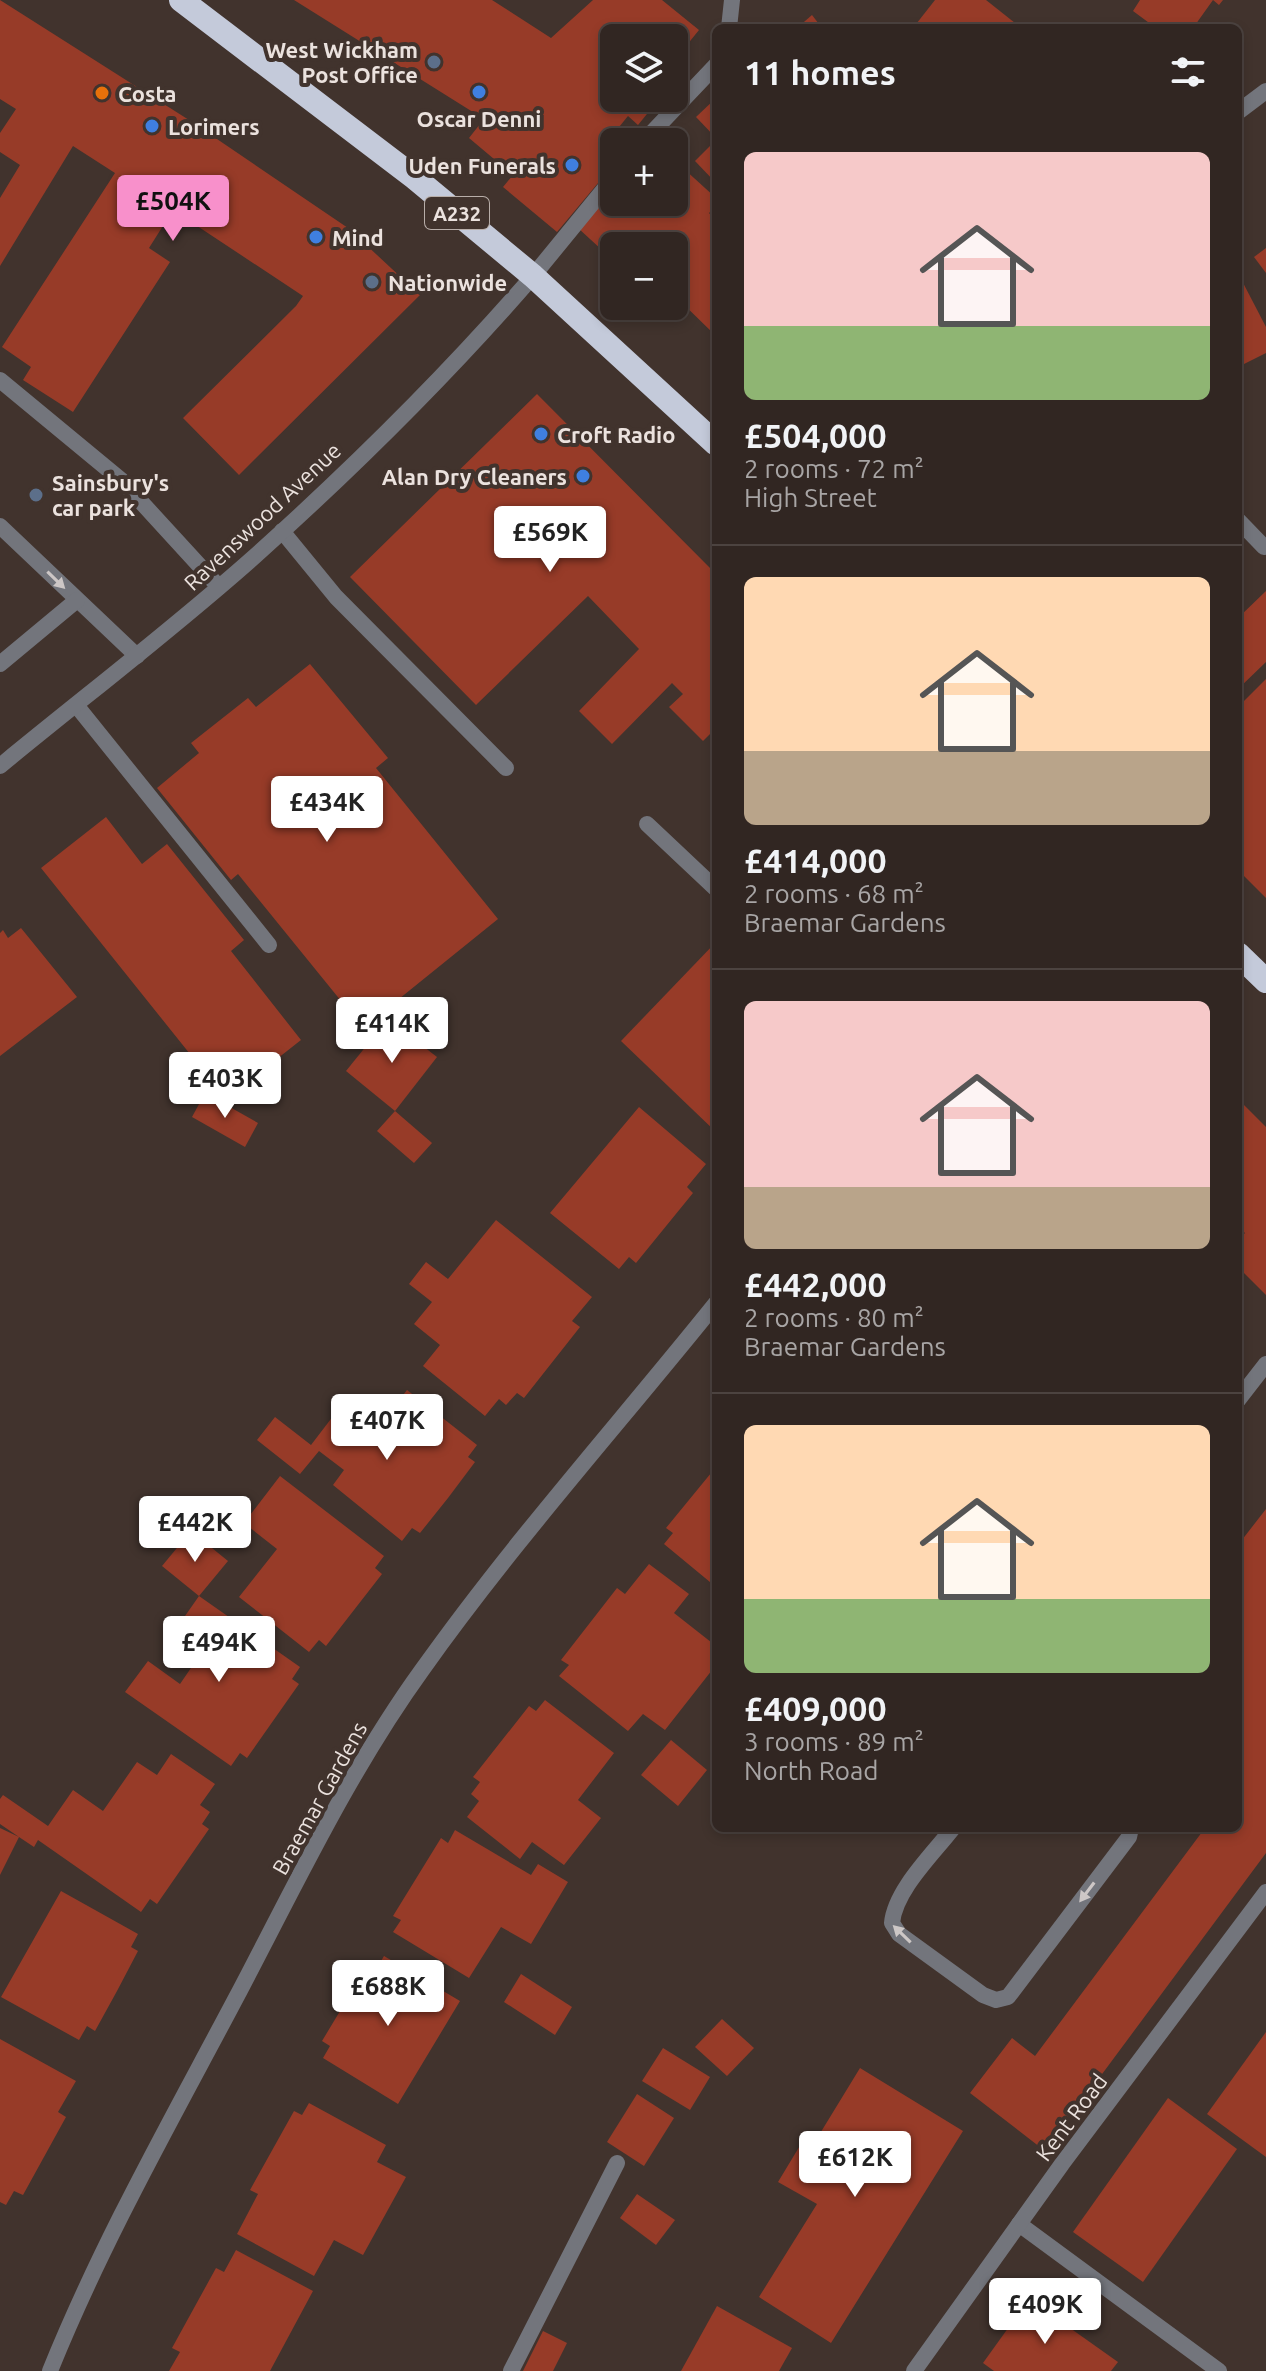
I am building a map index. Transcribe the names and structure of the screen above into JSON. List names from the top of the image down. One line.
{"streets":{"highway":["A232"],"street":["Ravenswood Avenue","Braemar Gardens","Kent Road"]},"crossings":[["A232","Ravenswood Avenue"]],"places":["West Wickham Post Office","Oscar Denni","Costa","Lorimers","Uden Funerals","Mind","Nationwide","Croft Radio","Alan Dry Cleaners","Sainsbury's car park"],"page":{"map_buttons":["+","−"],"heading":"11 homes","list":[{"name":"£504,000","note":"2 rooms · 72 m² · High Street"},{"name":"£414,000","note":"2 rooms · 68 m² · Braemar Gardens"},{"name":"£442,000","note":"2 rooms · 80 m² · Braemar Gardens"},{"name":"£409,000","note":"3 rooms · 89 m² · North Road"}],"price":["£504K","£569K","£434K","£414K","£403K","£407K","£442K","£494K","£688K","£612K","£409K"]}}
